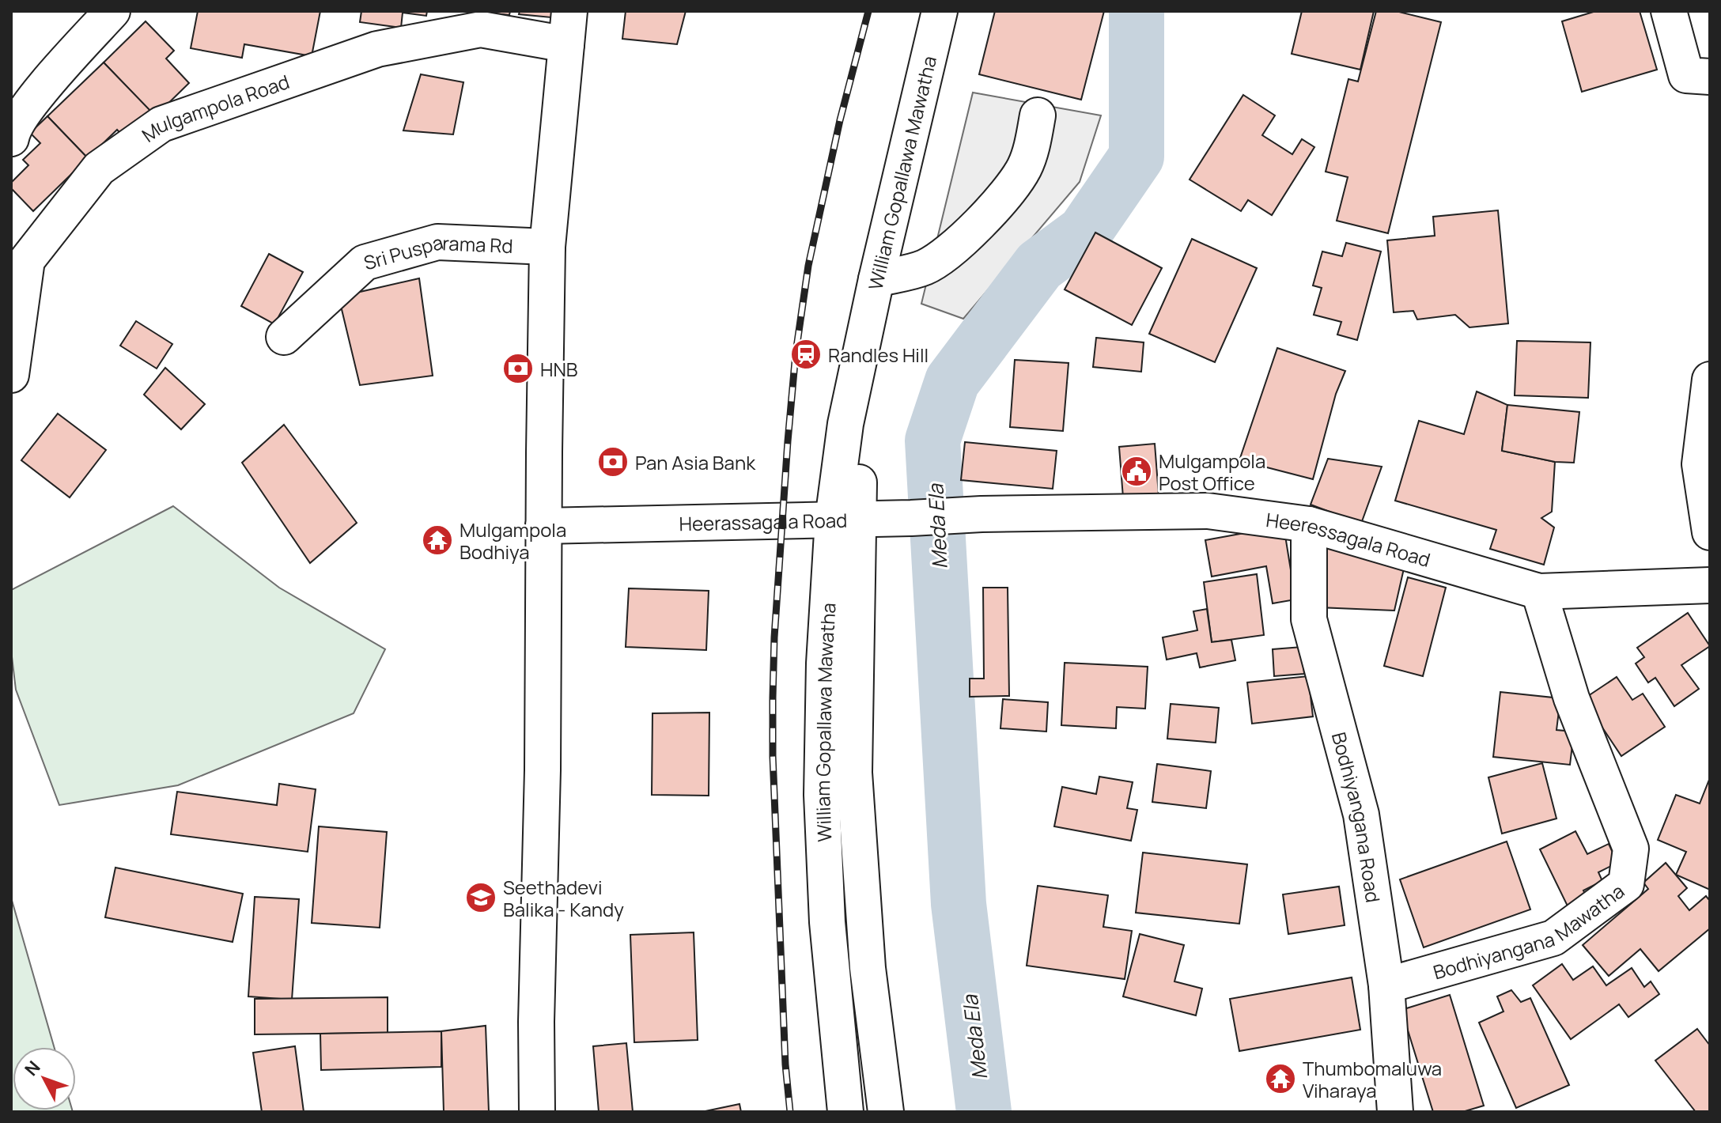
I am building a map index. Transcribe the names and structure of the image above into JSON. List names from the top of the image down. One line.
{"streets":{"main road":["Mulgampola Road","William Gopallawa Mawatha","Sri Pusparama Rd","Heerassagala Road","Heeressagala Road","Bodhiyangana Road","Bodhiyangana Mawatha"]},"crossings":[["William Gopallawa Mawatha","Heerassagala Road"],["Heerassagala Road","Heeressagala Road"],["Heeressagala Road","Bodhiyangana Road"],["Heeressagala Road","Bodhiyangana Mawatha"],["Bodhiyangana Road","Bodhiyangana Mawatha"]],"water":["Meda Ela"],"places":{"station":["Randles Hill"],"bank":["HNB","Pan Asia Bank"],"public building":["Mulgampola Post Office"],"temple":["Mulgampola Bodhiya","Thumbomaluwa Viharaya"],"school or university":["Seethadevi Balika - Kandy"]},"north":"top left"}
